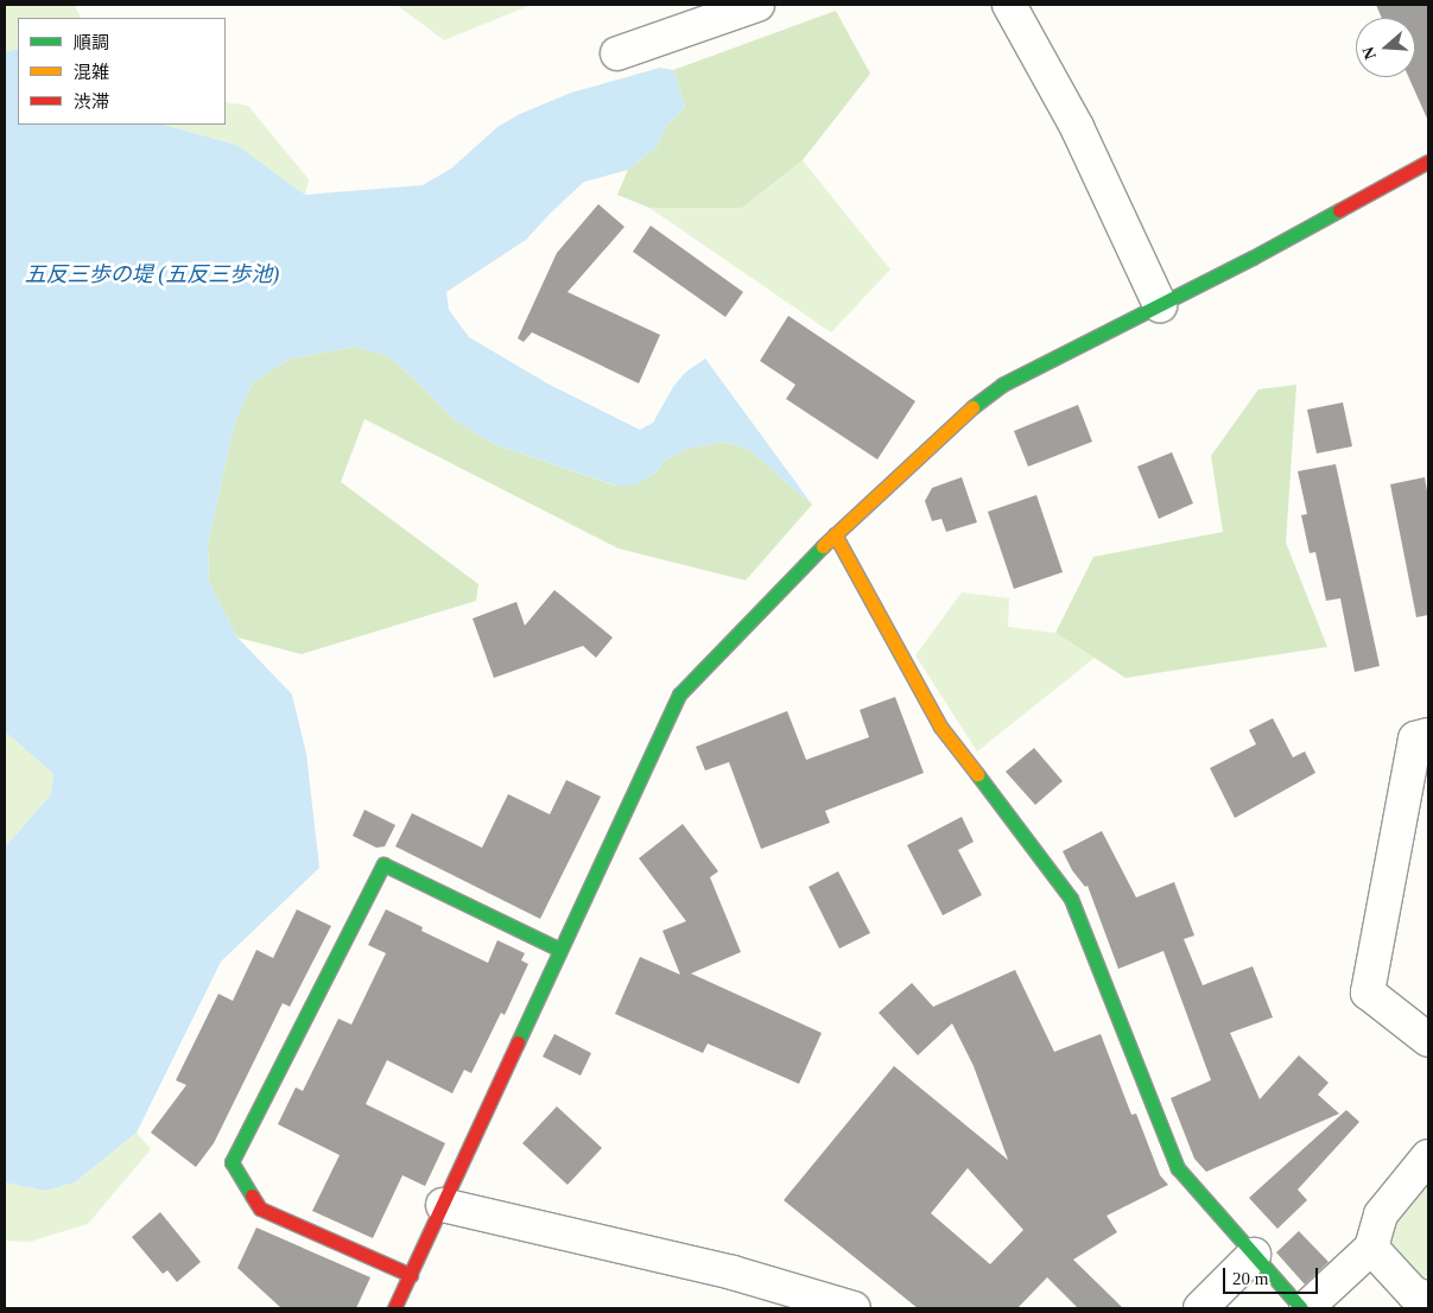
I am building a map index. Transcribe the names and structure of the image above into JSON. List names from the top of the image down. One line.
{"water":["五反三歩の堤 (五反三歩池)"],"legend":["順調","混雑","渋滞"],"scale_bar":"20 m","north":"left"}
